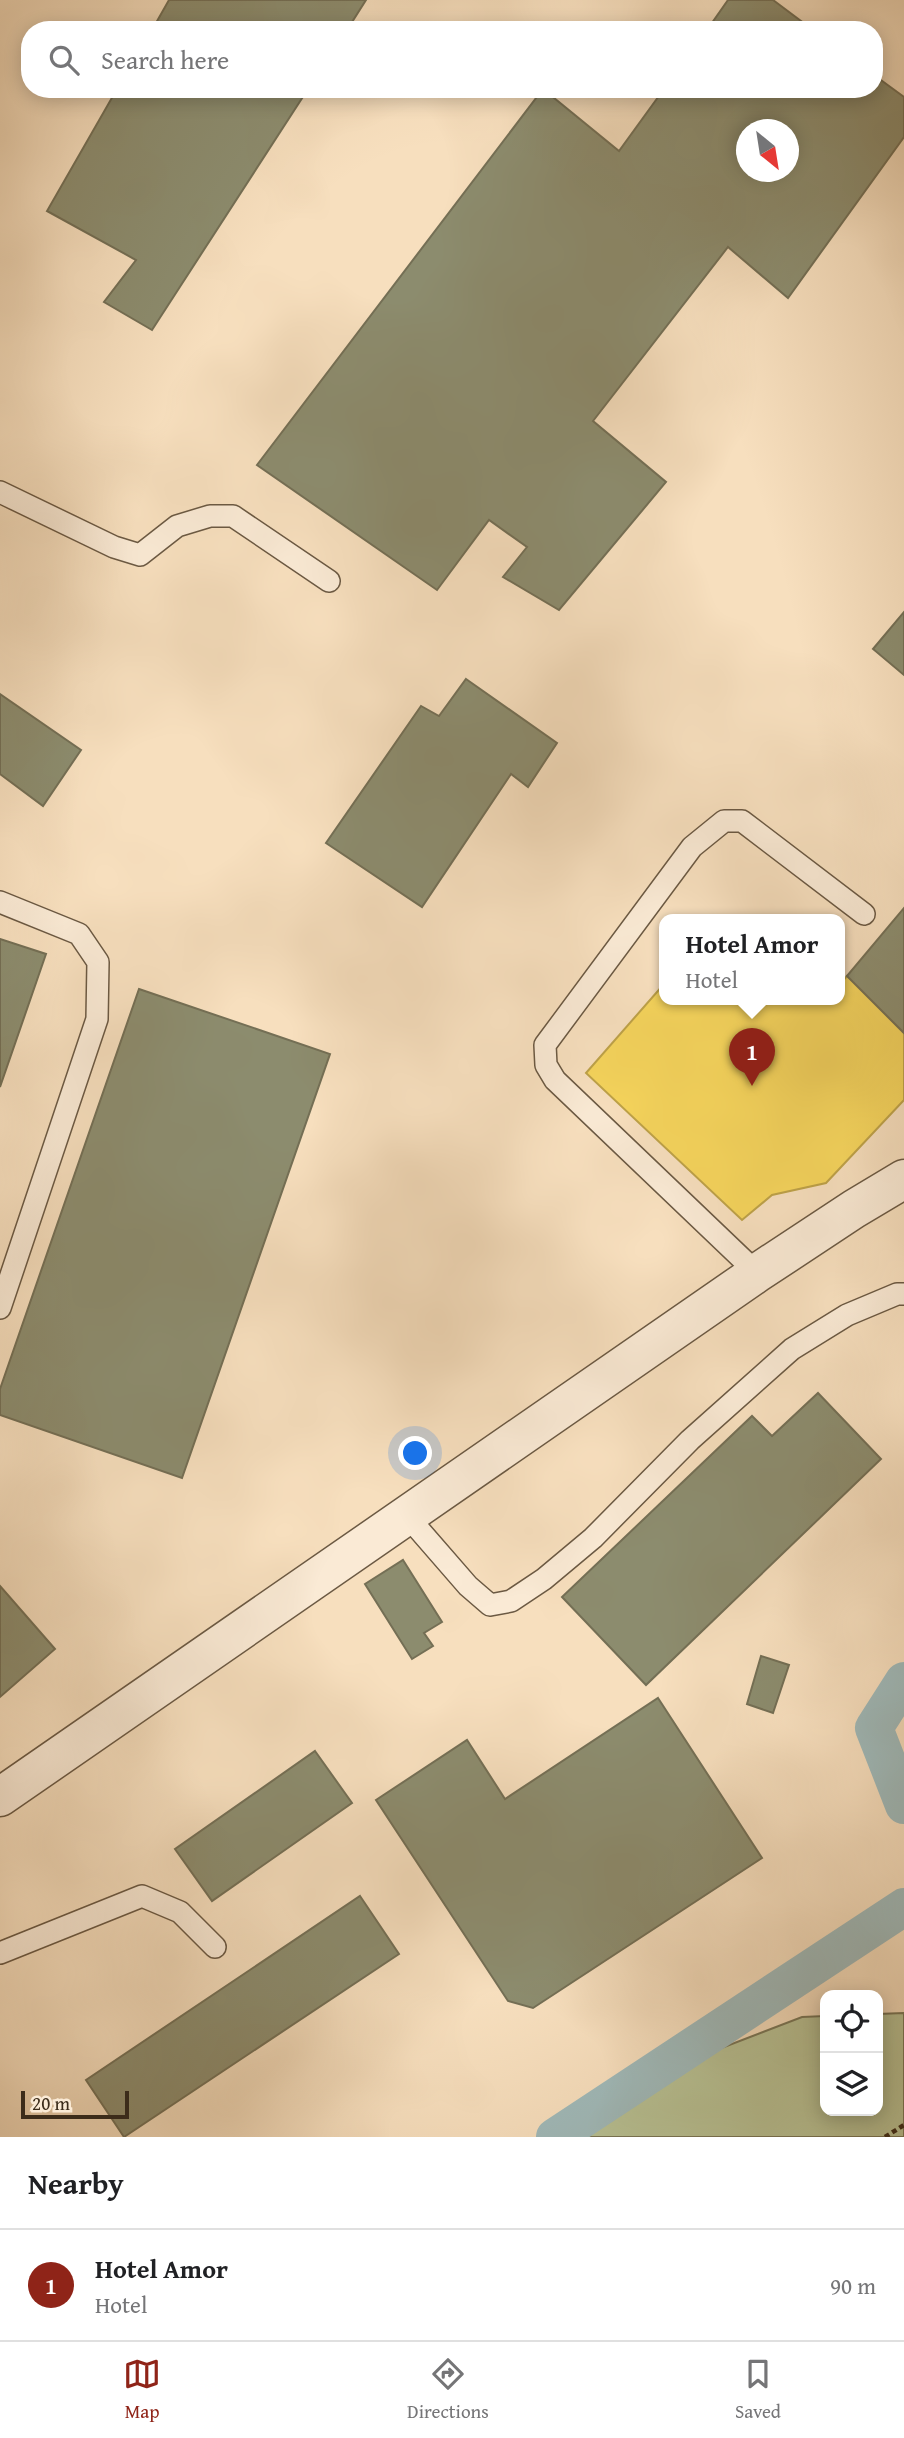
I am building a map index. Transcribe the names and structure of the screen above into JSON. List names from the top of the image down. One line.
{"scale_bar":"20 m","north":"bottom right","page":{"search":"Search here","popup":["Hotel Amor","Hotel"],"pins":"1","scale":"20 m","heading":"Nearby","list":[{"mark":"1","name":"Hotel Amor","note":"Hotel","value":"90 m"}],"nav":["Map","Directions","Saved"]}}
